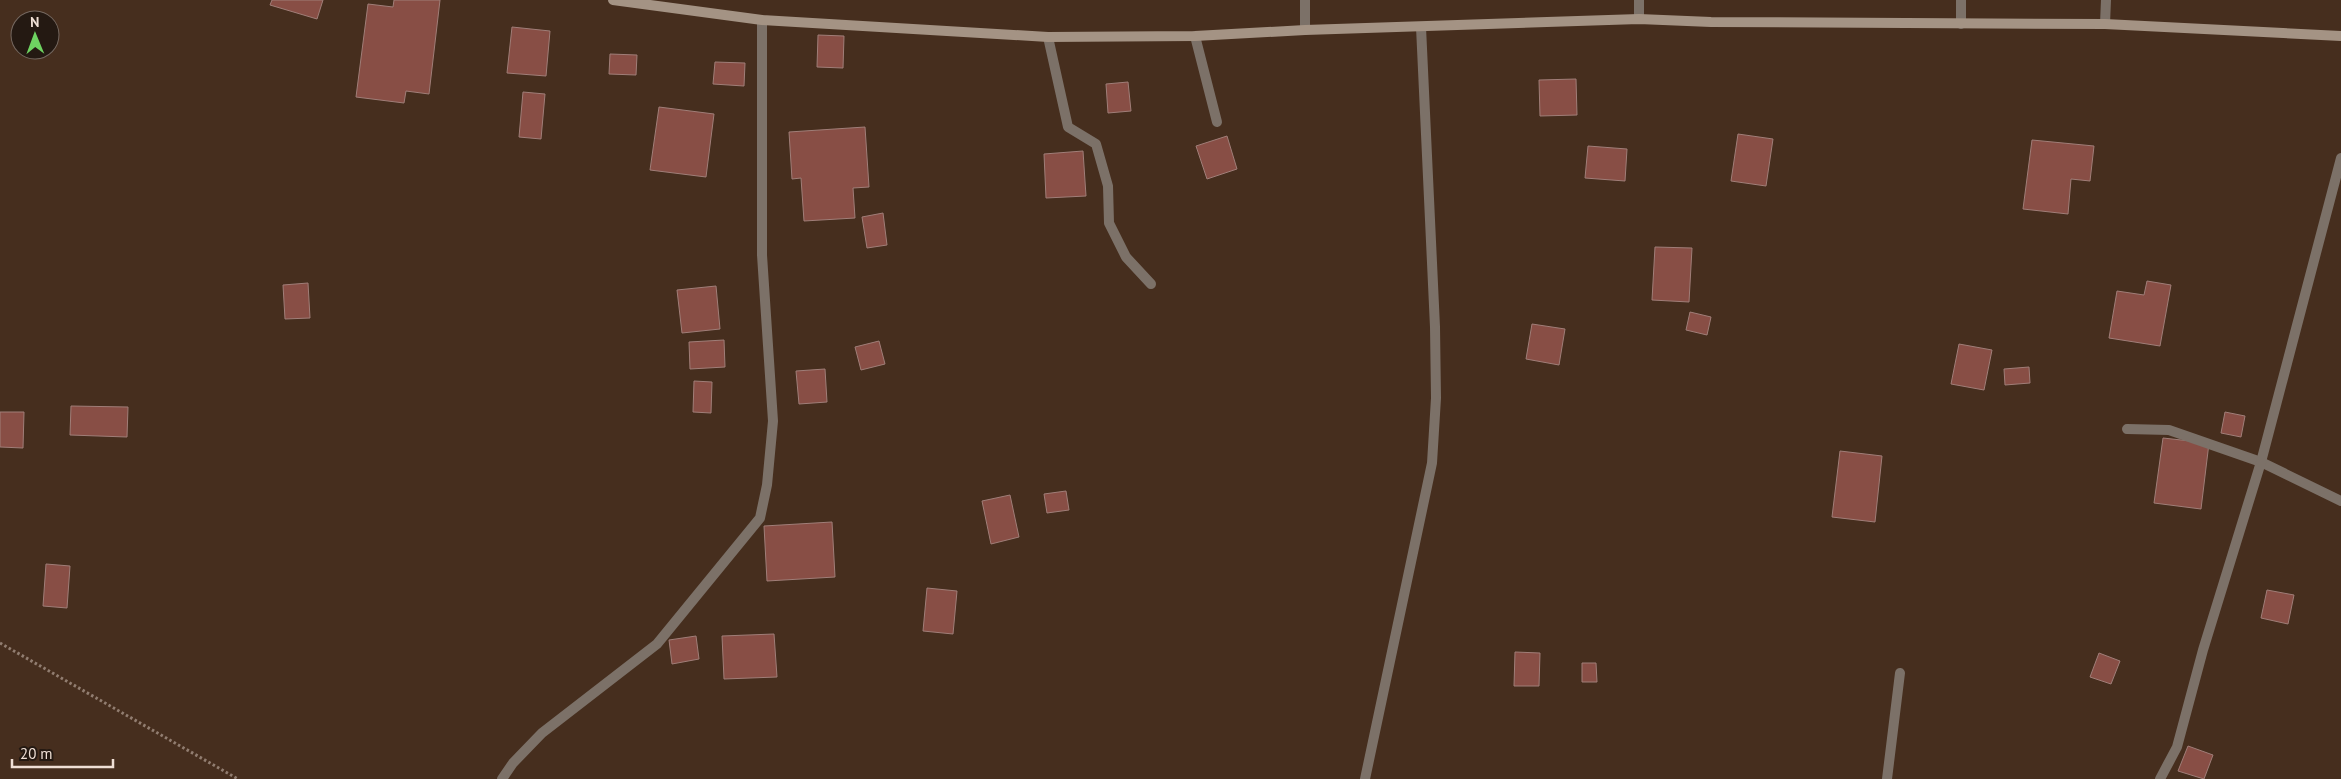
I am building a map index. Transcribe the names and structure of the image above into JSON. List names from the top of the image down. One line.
{"scale_bar":"20 m","north":"top"}
